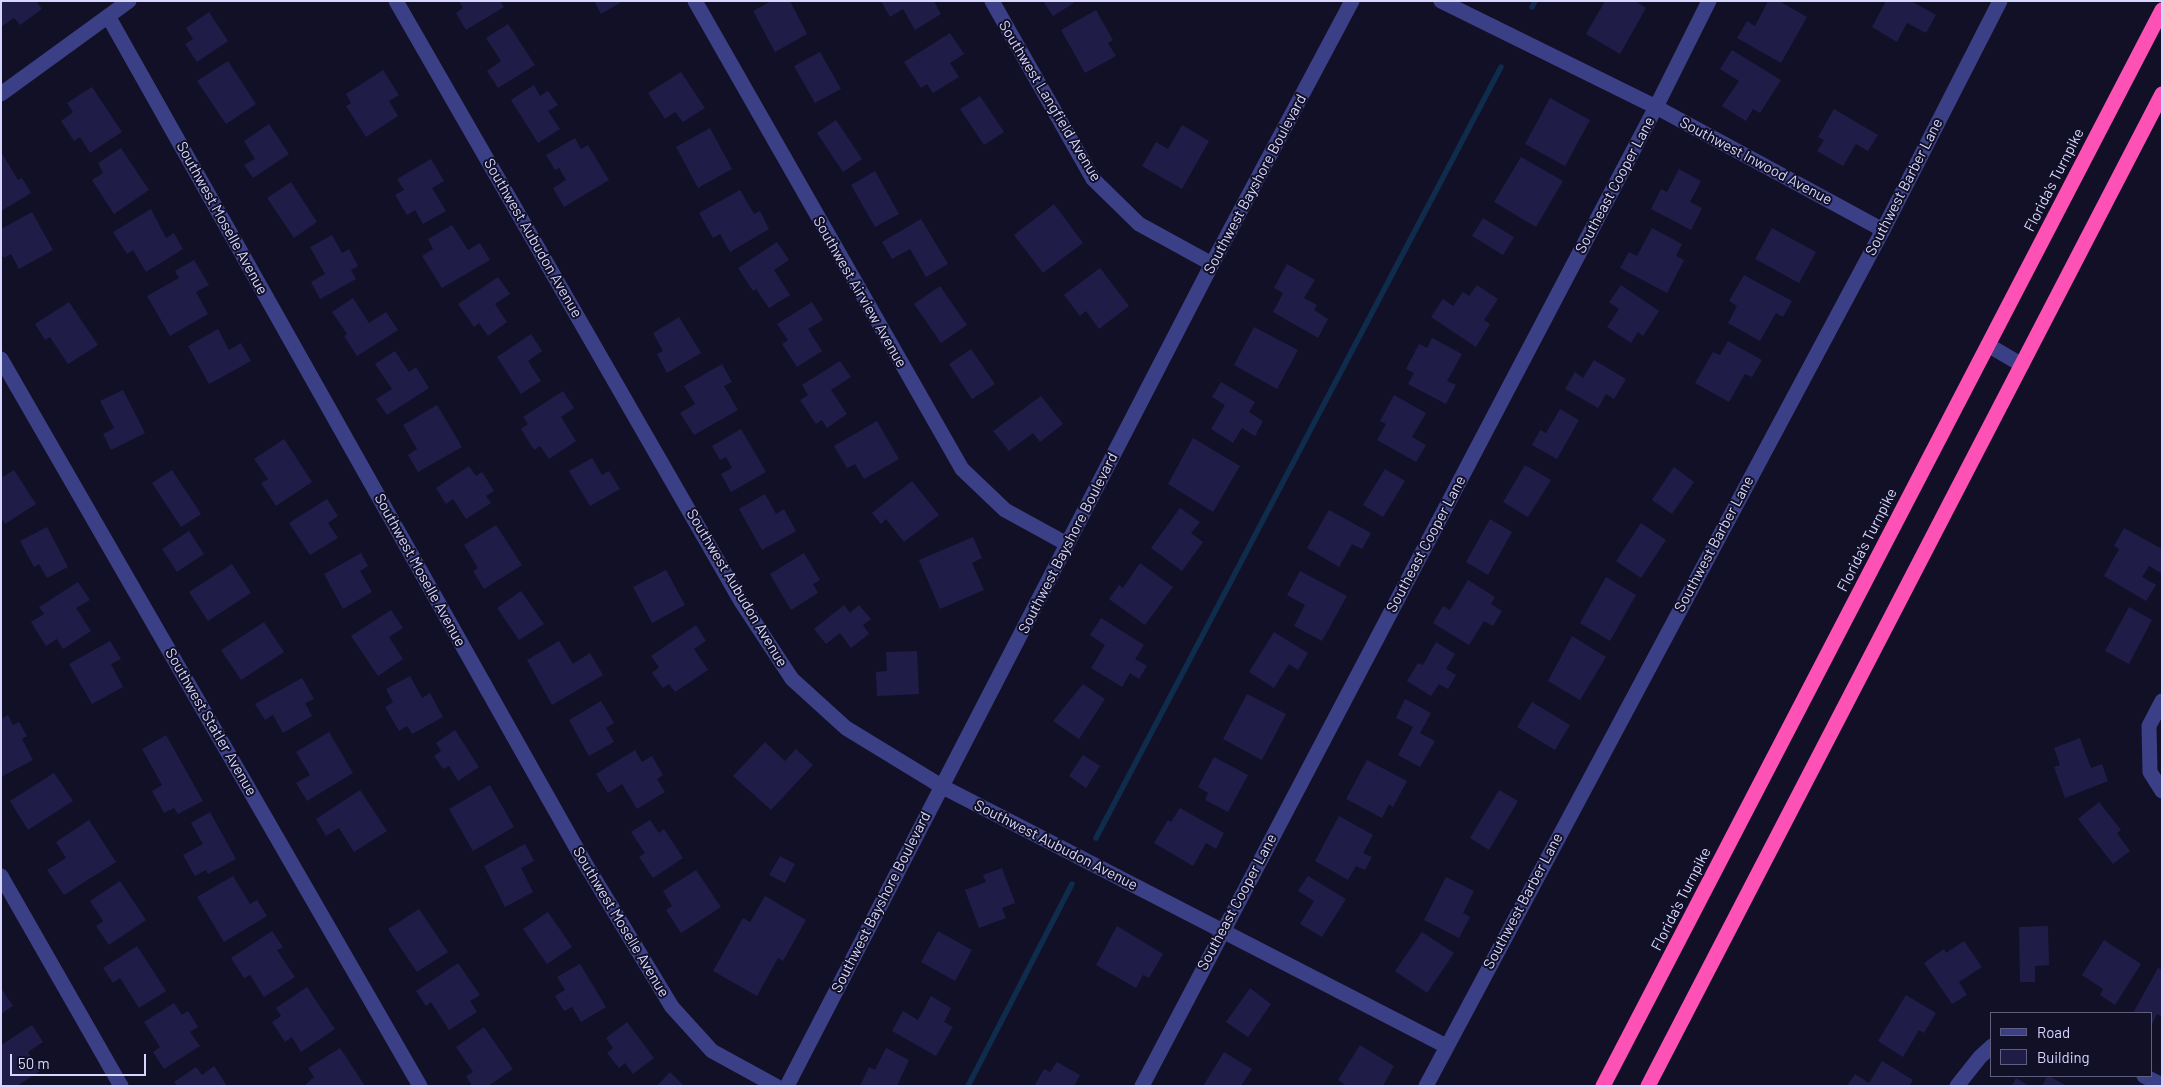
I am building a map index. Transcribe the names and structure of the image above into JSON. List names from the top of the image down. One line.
{"streets":{"highway":["Florida's Turnpike"],"street":["Southwest Langfield Avenue","Southwest Inwood Avenue","Southwest Bayshore Boulevard","Southeast Cooper Lane","Southwest Barber Lane","Southwest Moselle Avenue","Southwest Aubudon Avenue","Southwest Airview Avenue","Southwest Statler Avenue"]},"crossings":[["Southwest Langfield Avenue","Southwest Bayshore Boulevard"],["Southwest Inwood Avenue","Southeast Cooper Lane"],["Southwest Inwood Avenue","Southwest Barber Lane"],["Southwest Bayshore Boulevard","Southwest Aubudon Avenue"],["Southwest Bayshore Boulevard","Southwest Airview Avenue"],["Southeast Cooper Lane","Southwest Aubudon Avenue"],["Southwest Barber Lane","Southwest Aubudon Avenue"]],"legend":["Road","Building"],"scale_bar":"50 m"}
